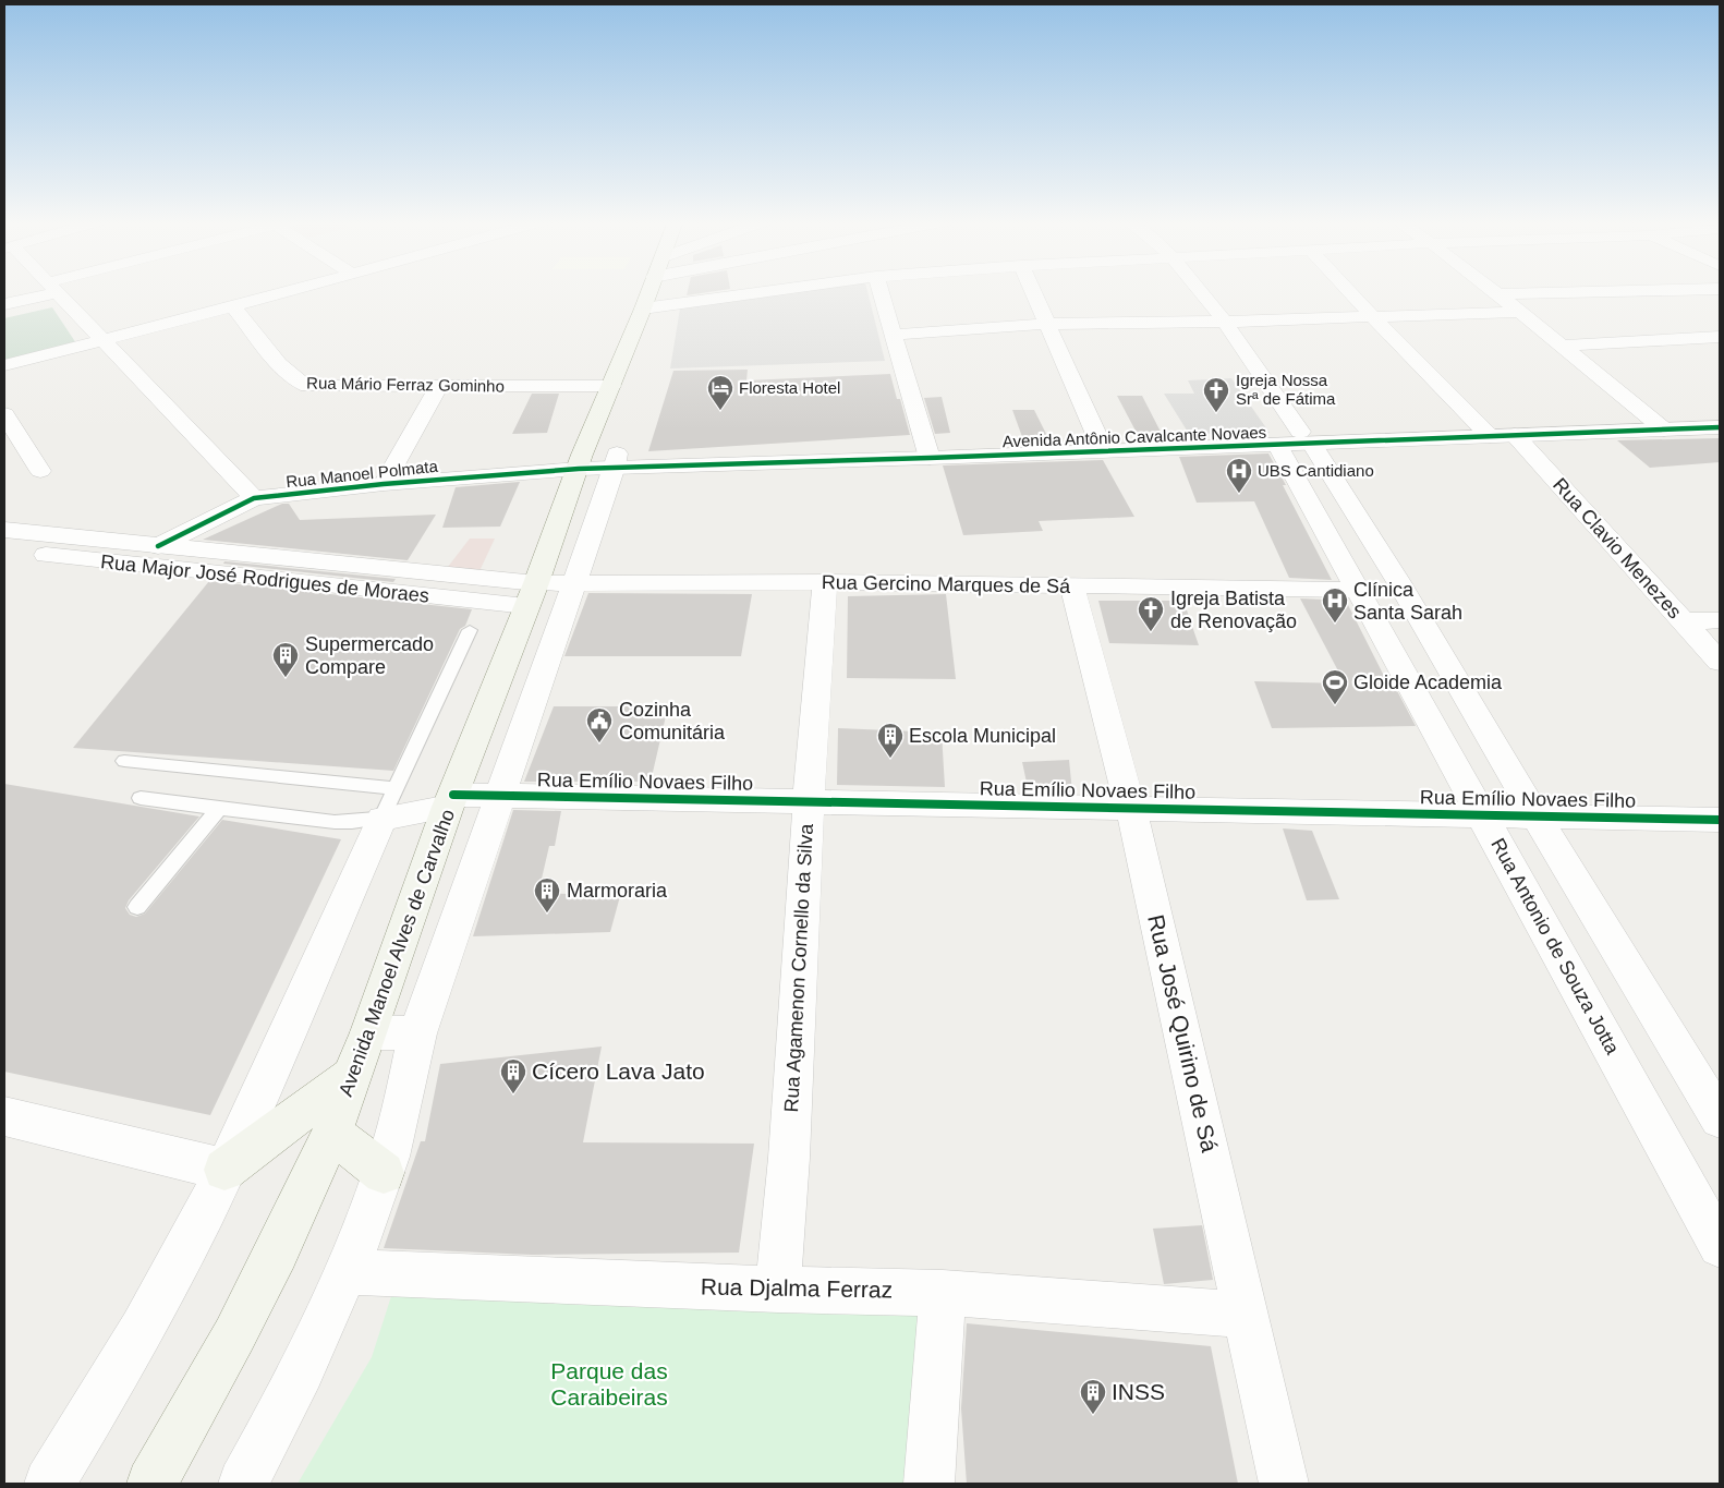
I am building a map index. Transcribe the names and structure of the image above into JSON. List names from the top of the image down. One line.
{"streets":{"main road":["Avenida Manoel Alves de Carvalho"],"street":["Rua Mário Ferraz Gominho","Avenida Antônio Cavalcante Novaes","Rua Manoel Polmata","Rua Clavio Menezes","Rua Major José Rodrigues de Moraes","Rua Gercino Marques de Sá","Rua Emílio Novaes Filho","Rua Antonio de Souza Jotta","Rua Agamenon Cornello da Silva","Rua José Quirino de Sá","Rua Djalma Ferraz"]},"crossings":[["Rua Mário Ferraz Gominho","Avenida Manoel Alves de Carvalho"],["Avenida Antônio Cavalcante Novaes","Rua Manoel Polmata"],["Avenida Antônio Cavalcante Novaes","Rua Antonio de Souza Jotta"],["Rua Manoel Polmata","Rua Major José Rodrigues de Moraes"],["Rua Manoel Polmata","Avenida Manoel Alves de Carvalho"],["Rua Major José Rodrigues de Moraes","Rua Gercino Marques de Sá"],["Rua Major José Rodrigues de Moraes","Avenida Manoel Alves de Carvalho"],["Rua Gercino Marques de Sá","Rua Antonio de Souza Jotta"],["Rua Gercino Marques de Sá","Avenida Manoel Alves de Carvalho"],["Rua Gercino Marques de Sá","Rua Agamenon Cornello da Silva"],["Rua Gercino Marques de Sá","Rua José Quirino de Sá"],["Rua Emílio Novaes Filho","Rua Antonio de Souza Jotta"],["Rua Emílio Novaes Filho","Avenida Manoel Alves de Carvalho"],["Rua Emílio Novaes Filho","Rua Agamenon Cornello da Silva"],["Rua Emílio Novaes Filho","Rua José Quirino de Sá"],["Rua Agamenon Cornello da Silva","Rua Djalma Ferraz"],["Rua José Quirino de Sá","Rua Djalma Ferraz"]],"parks":["Parque das Caraibeiras"],"places":{"hotel":["Floresta Hotel"],"church":["Igreja Nossa Srª de Fátima","Igreja Batista de Renovação"],"hospital":["UBS Cantidiano","Clínica Santa Sarah"],"building":["Supermercado Compare","Escola Municipal","Marmoraria","Cícero Lava Jato","INSS"],"sports":["Gloide Academia"],"public building":["Cozinha Comunitária"]}}
